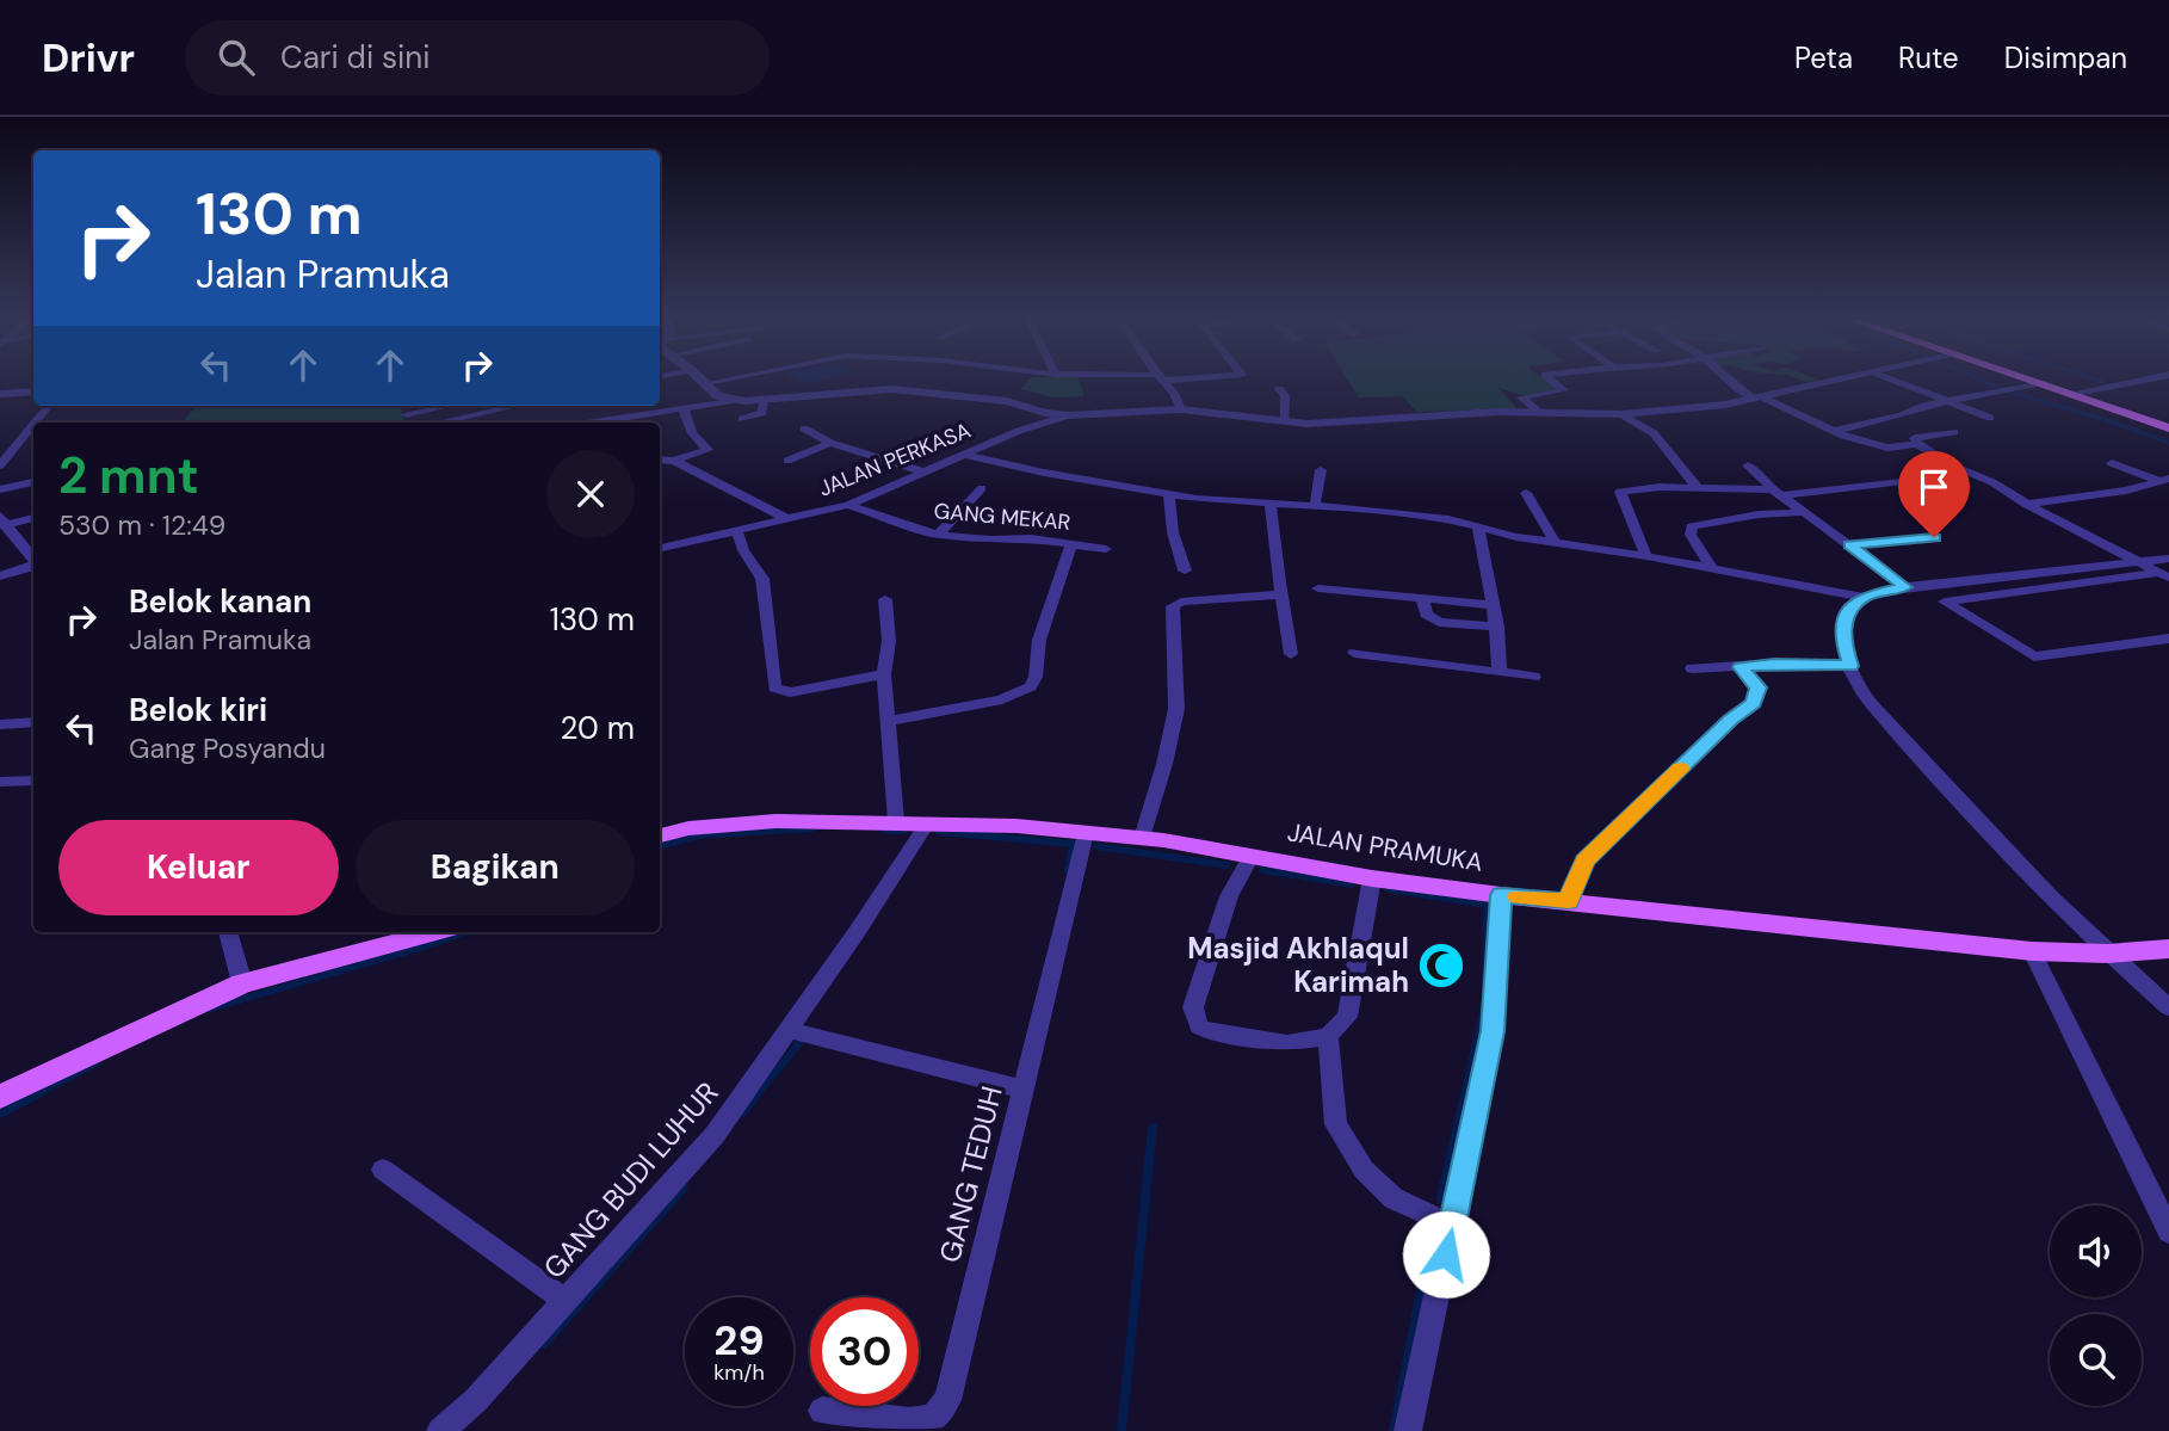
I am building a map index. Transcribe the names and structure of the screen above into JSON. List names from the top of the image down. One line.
{"streets":{"main road":["JALAN PRAMUKA"],"street":["JALAN PERKASA","GANG MEKAR","GANG TEDUH","GANG BUDI LUHUR"]},"crossings":[["JALAN PERKASA","GANG MEKAR"],["JALAN PRAMUKA","GANG TEDUH"],["JALAN PRAMUKA","GANG BUDI LUHUR"]],"places":{"mosque":["Masjid Akhlaqul Karimah"]},"page":{"header":"Drivr","search":"Cari di sini","nav":["Peta","Rute","Disimpan"],"turn":["130 m","Jalan Pramuka"],"heading":["2 mnt","530 m · 12:49"],"list":[{"name":"Belok kanan","note":"Jalan Pramuka","value":"130 m"},{"name":"Belok kiri","note":"Gang Posyandu","value":"20 m"}],"buttons":["Keluar","Bagikan"],"speed":"29 km/h","limit":"30"}}
